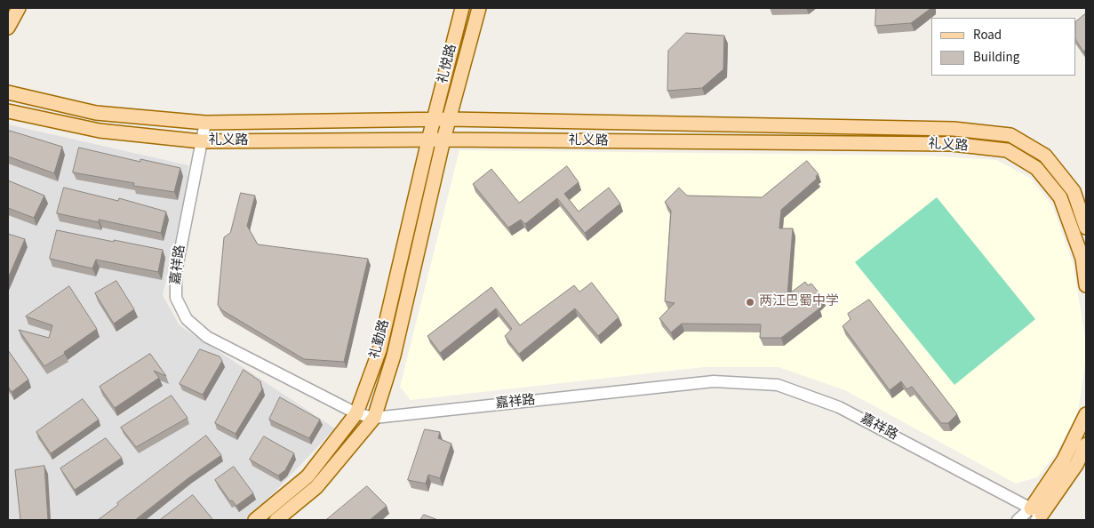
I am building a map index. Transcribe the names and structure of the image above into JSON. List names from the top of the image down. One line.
{"streets":{"main road":["礼悦路","礼义路","礼勤路"],"street":["嘉祥路"]},"crossings":[["礼悦路","礼义路"],["礼悦路","礼勤路"],["礼义路","嘉祥路"],["礼义路","礼勤路"],["嘉祥路","礼勤路"]],"places":["两江巴蜀中学"],"legend":["Road","Building"]}
